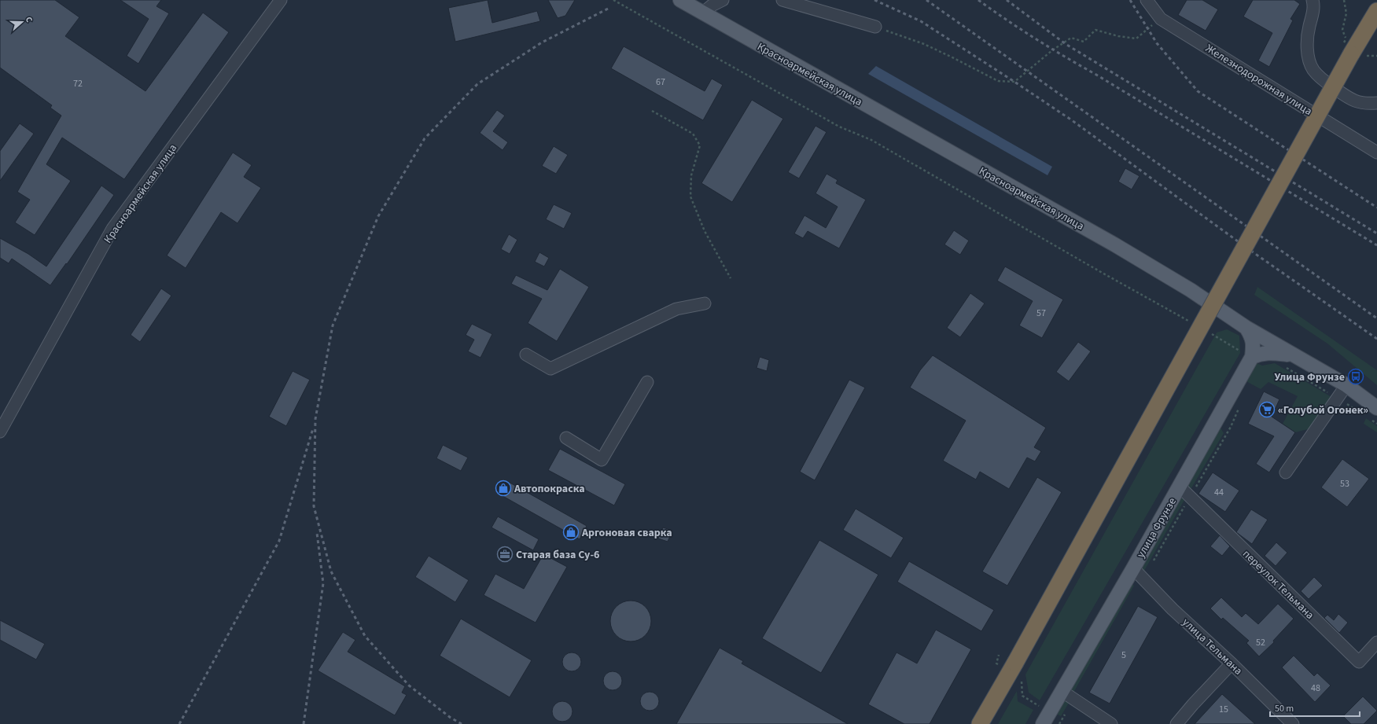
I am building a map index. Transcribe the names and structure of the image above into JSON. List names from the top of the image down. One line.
{"streets":{"main road":["Красноармейская улица","улица Фрунзе"],"street":["Железнодорожная улица","переулок Тельмана","улица Тельмана"]},"crossings":[["Красноармейская улица","улица Фрунзе"],["улица Фрунзе","переулок Тельмана"],["улица Фрунзе","улица Тельмана"]],"places":{"bus stop":["Улица Фрунзе"],"supermarket":["«Голубой Огонек»"],"shop":["Автопокраска","Аргоновая сварка"],"office":["Старая база Су-6"]},"house_numbers":["67","72","57","53","44","52","5","48","15"],"scale_bar":"50 m","north":"right"}
